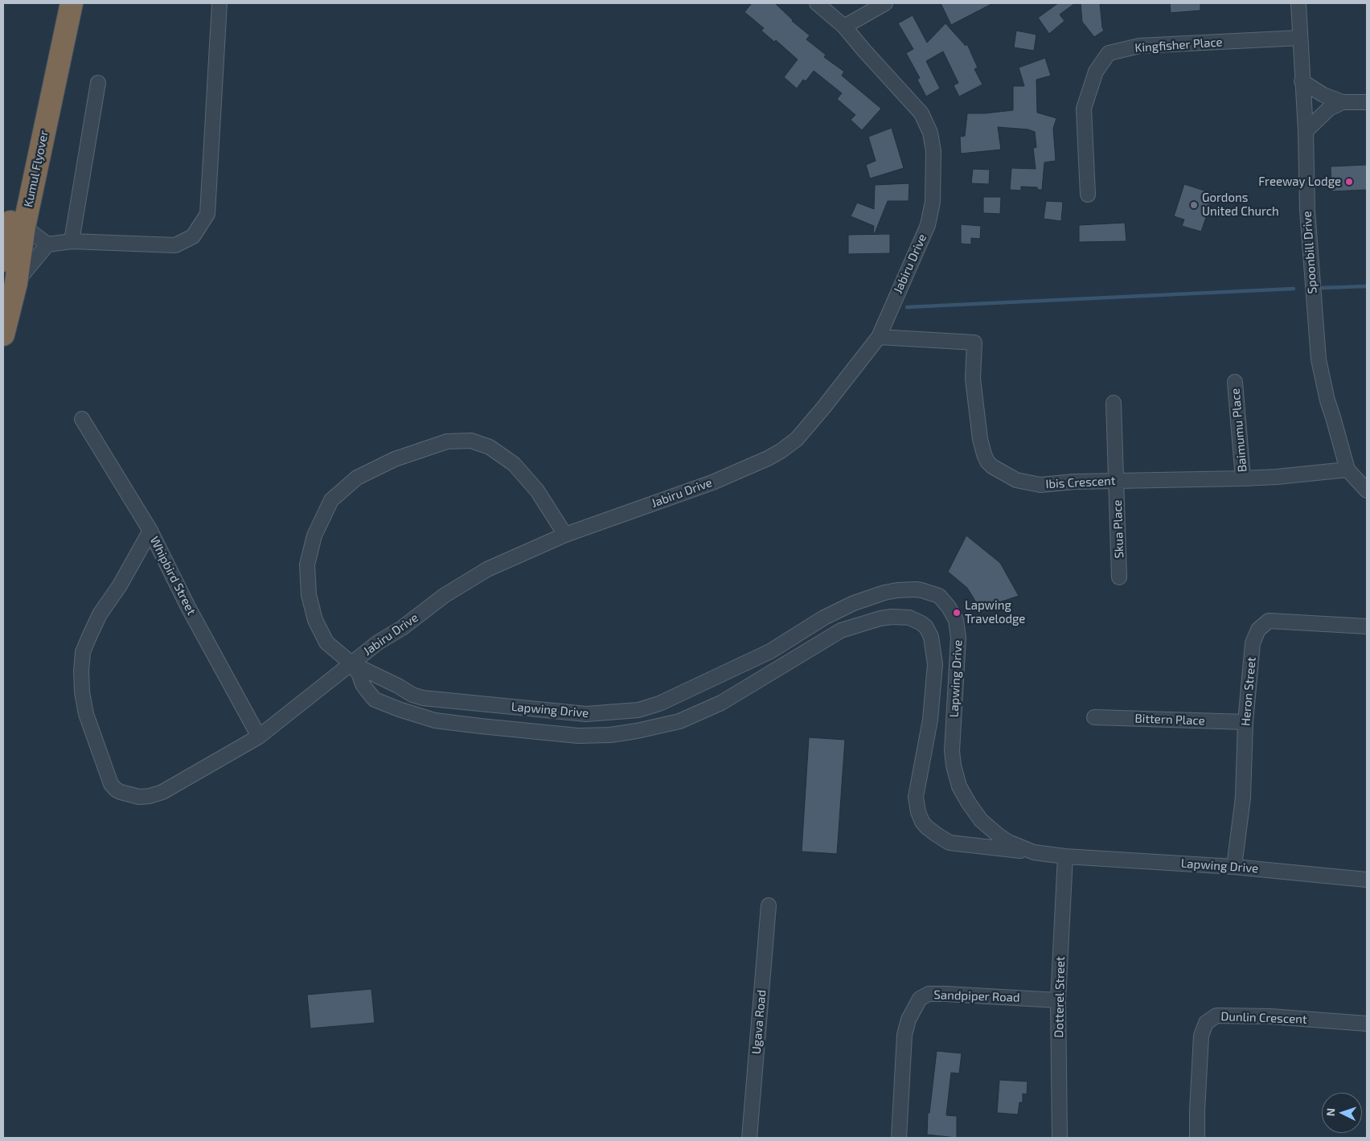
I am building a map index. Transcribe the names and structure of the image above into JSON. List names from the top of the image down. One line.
{"streets":{"highway":["Kumul Flyover"],"street":["Kingfisher Place","Spoonbill Drive","Jabiru Drive","Baimumu Place","Ibis Crescent","Skua Place","Whipbird Street","Lapwing Drive","Heron Street","Bittern Place","Sandpiper Road","Dotterel Street","Dunlin Crescent","Ugava Road"]},"crossings":[["Kingfisher Place","Spoonbill Drive"],["Spoonbill Drive","Ibis Crescent"],["Jabiru Drive","Ibis Crescent"],["Jabiru Drive","Whipbird Street"],["Jabiru Drive","Lapwing Drive"],["Baimumu Place","Ibis Crescent"],["Ibis Crescent","Skua Place"],["Lapwing Drive","Heron Street"],["Lapwing Drive","Dotterel Street"],["Heron Street","Bittern Place"],["Sandpiper Road","Dotterel Street"]],"places":["Freeway Lodge","Gordons United Church","Lapwing Travelodge"],"north":"left"}
